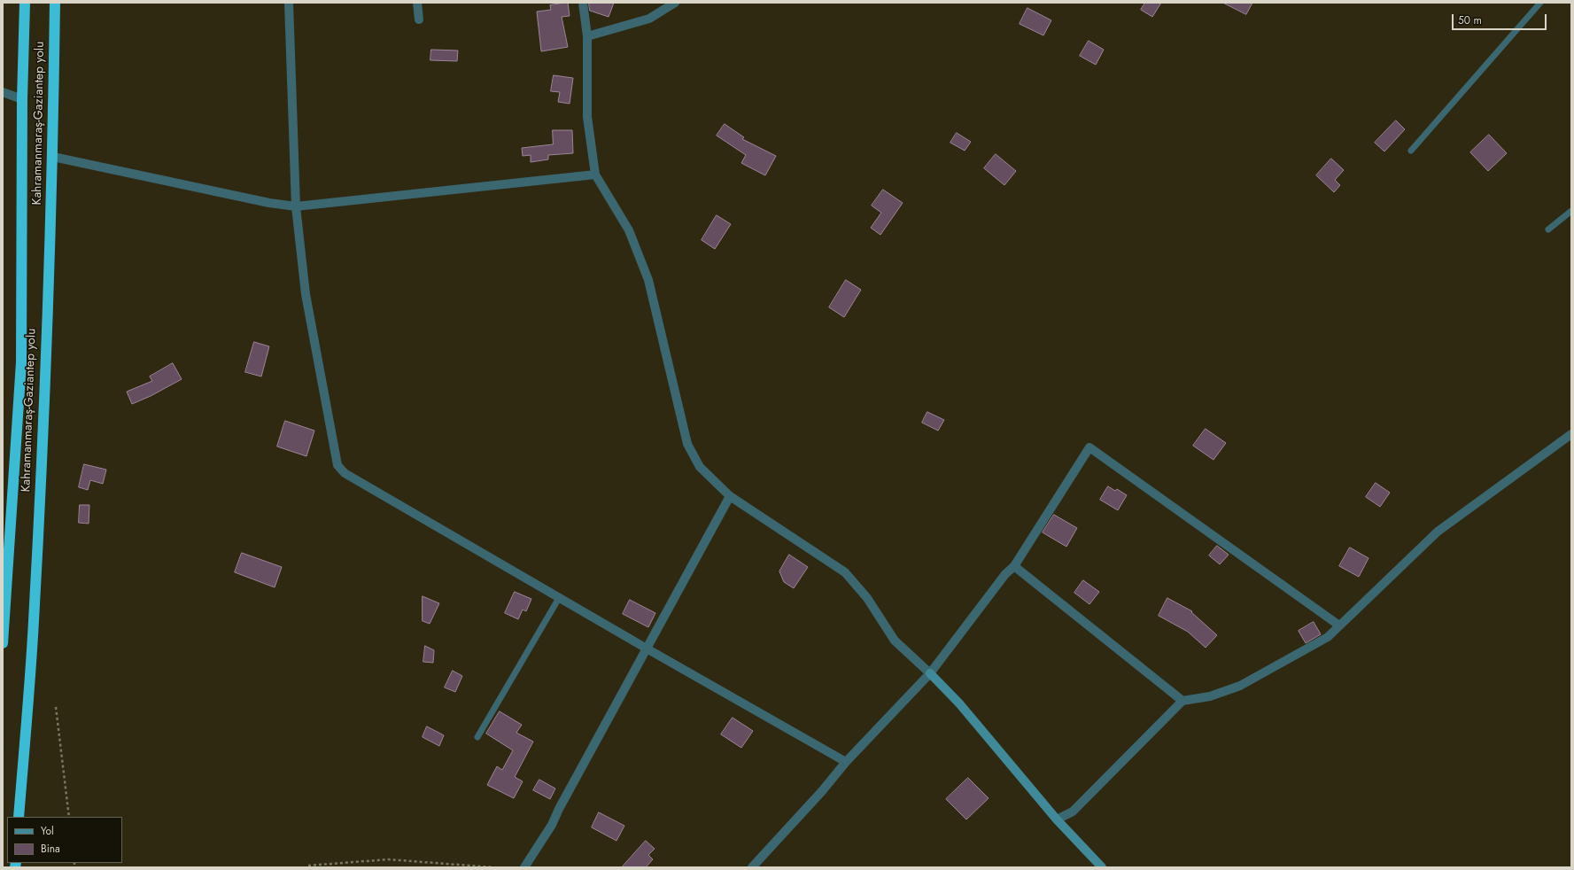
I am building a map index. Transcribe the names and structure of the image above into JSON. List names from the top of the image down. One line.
{"streets":{"highway":["Kahramanmaraş-Gaziantep yolu"]},"legend":["Yol","Bina"],"scale_bar":"50 m"}
